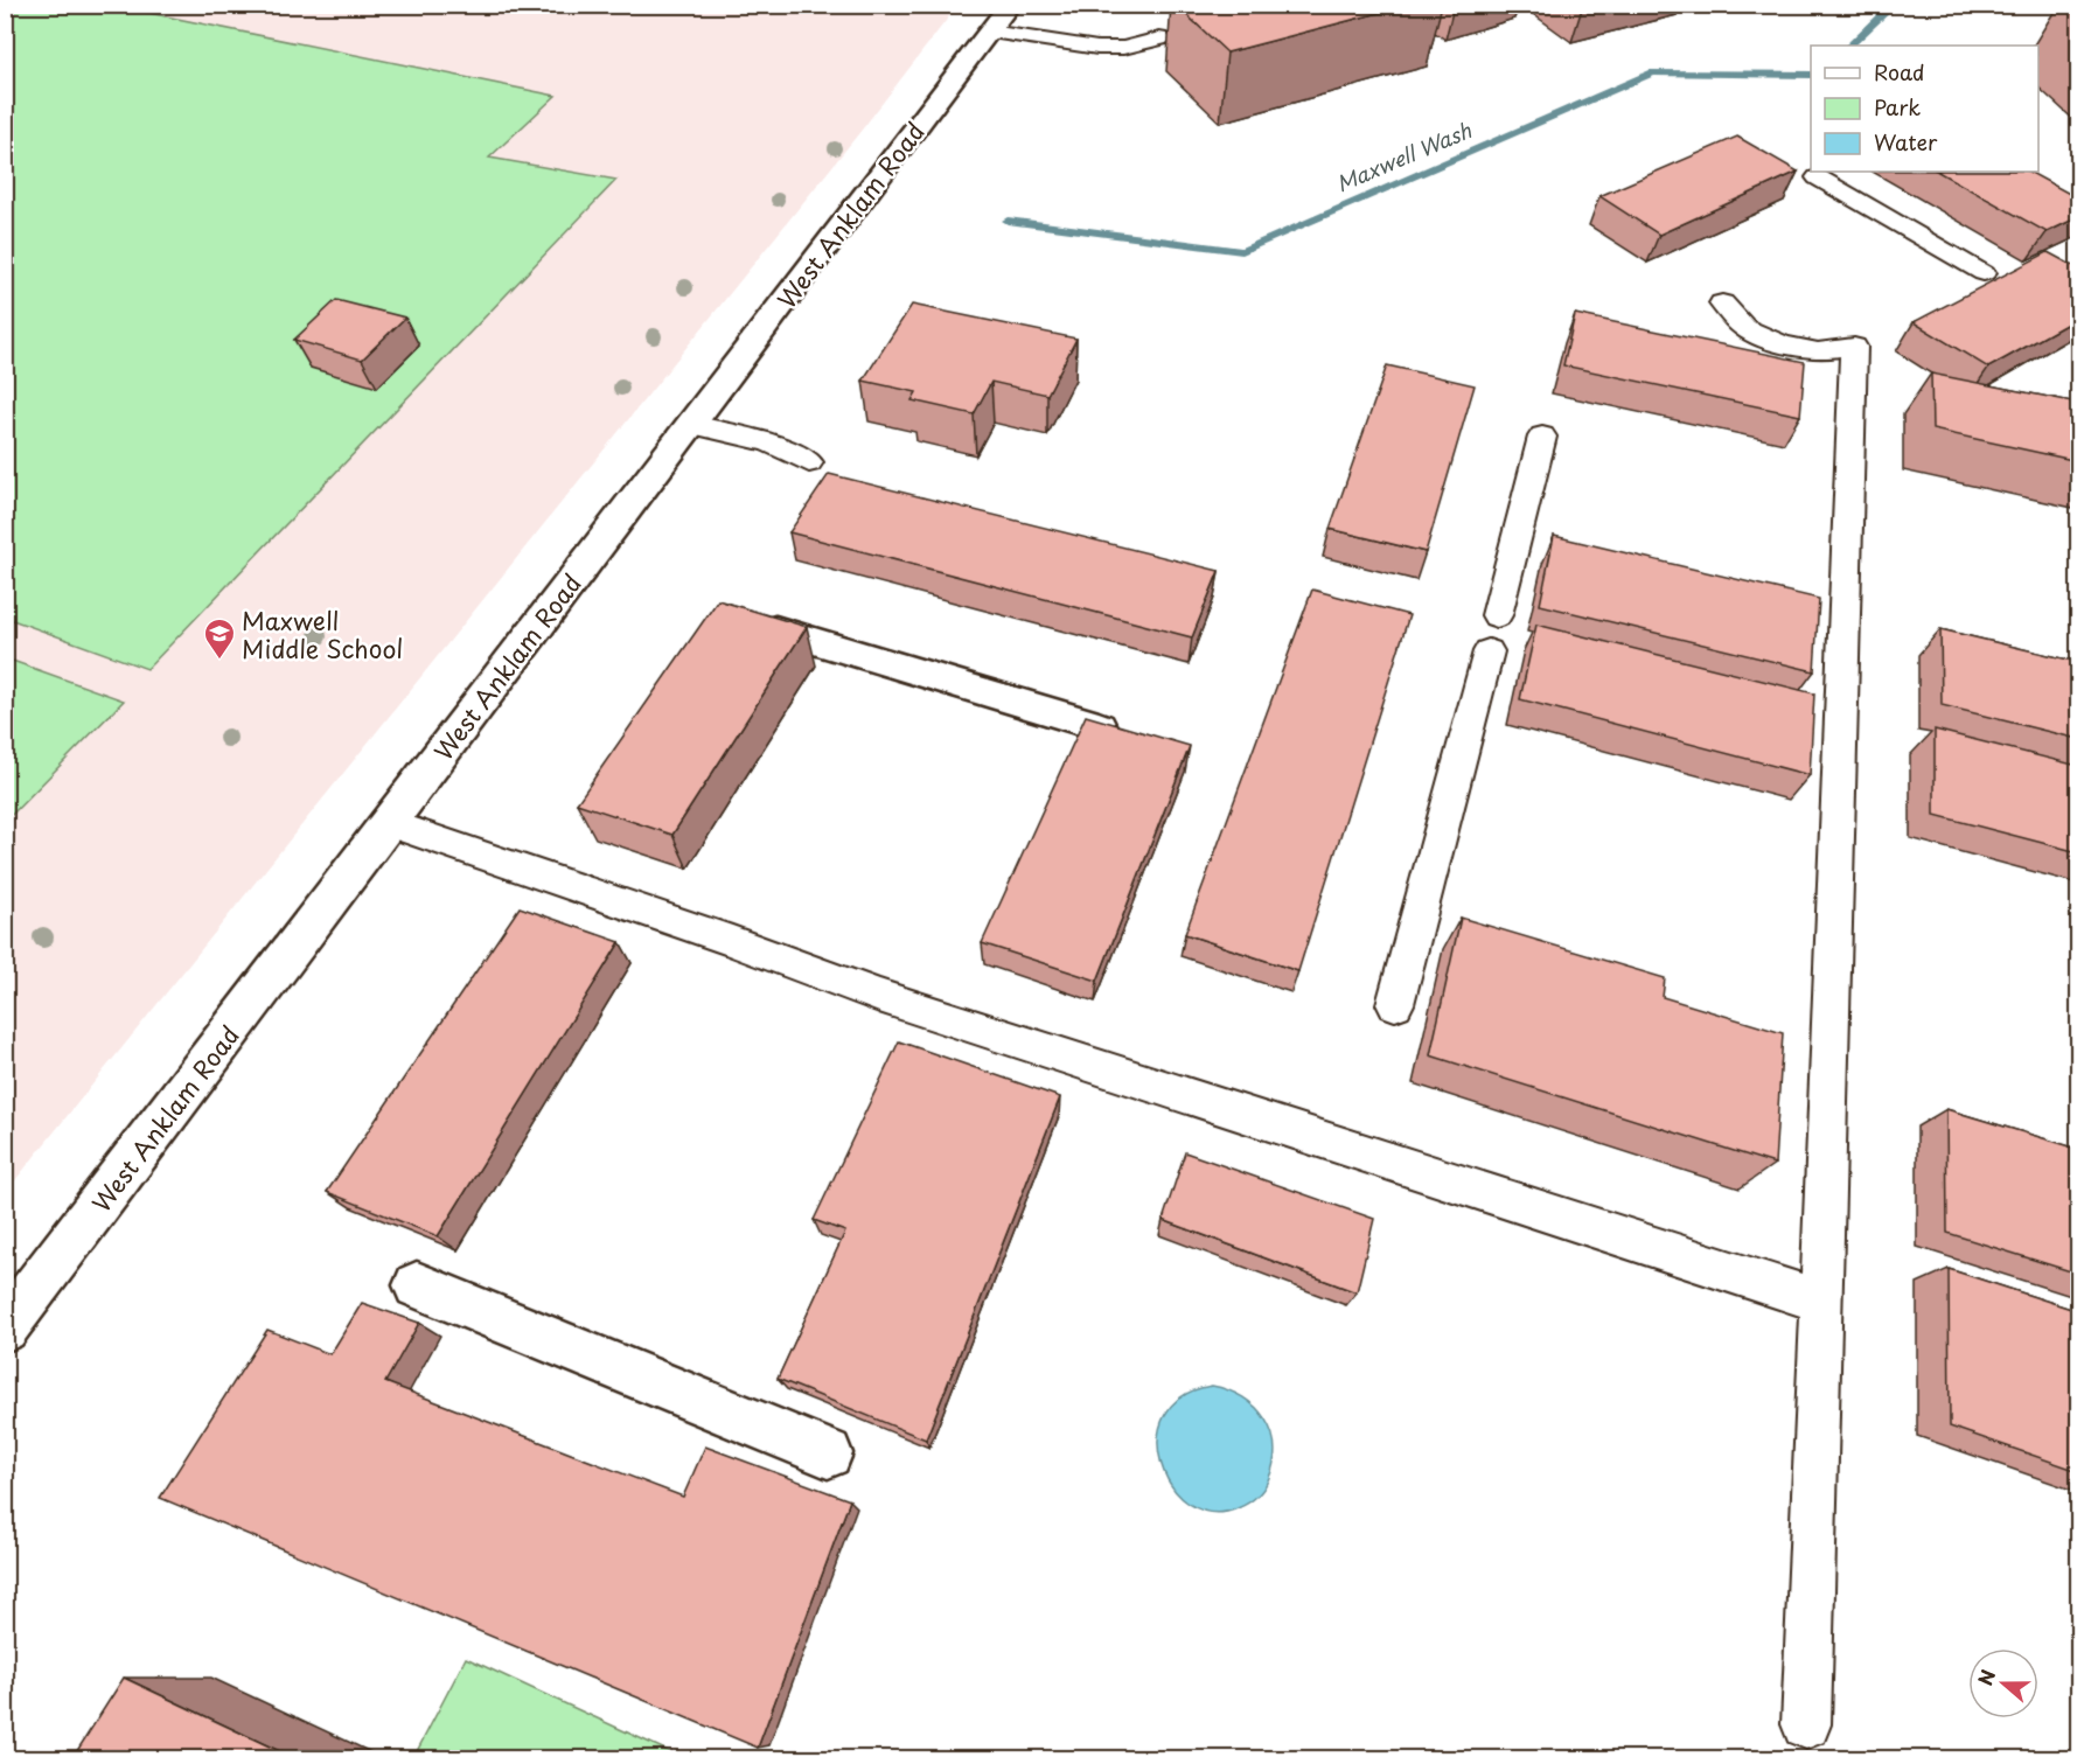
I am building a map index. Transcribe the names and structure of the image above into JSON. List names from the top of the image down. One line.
{"streets":{"main road":["West Anklam Road"]},"water":["Maxwell Wash"],"places":{"school or university":["Maxwell Middle School"]},"legend":["Road","Park","Water"],"north":"left"}
